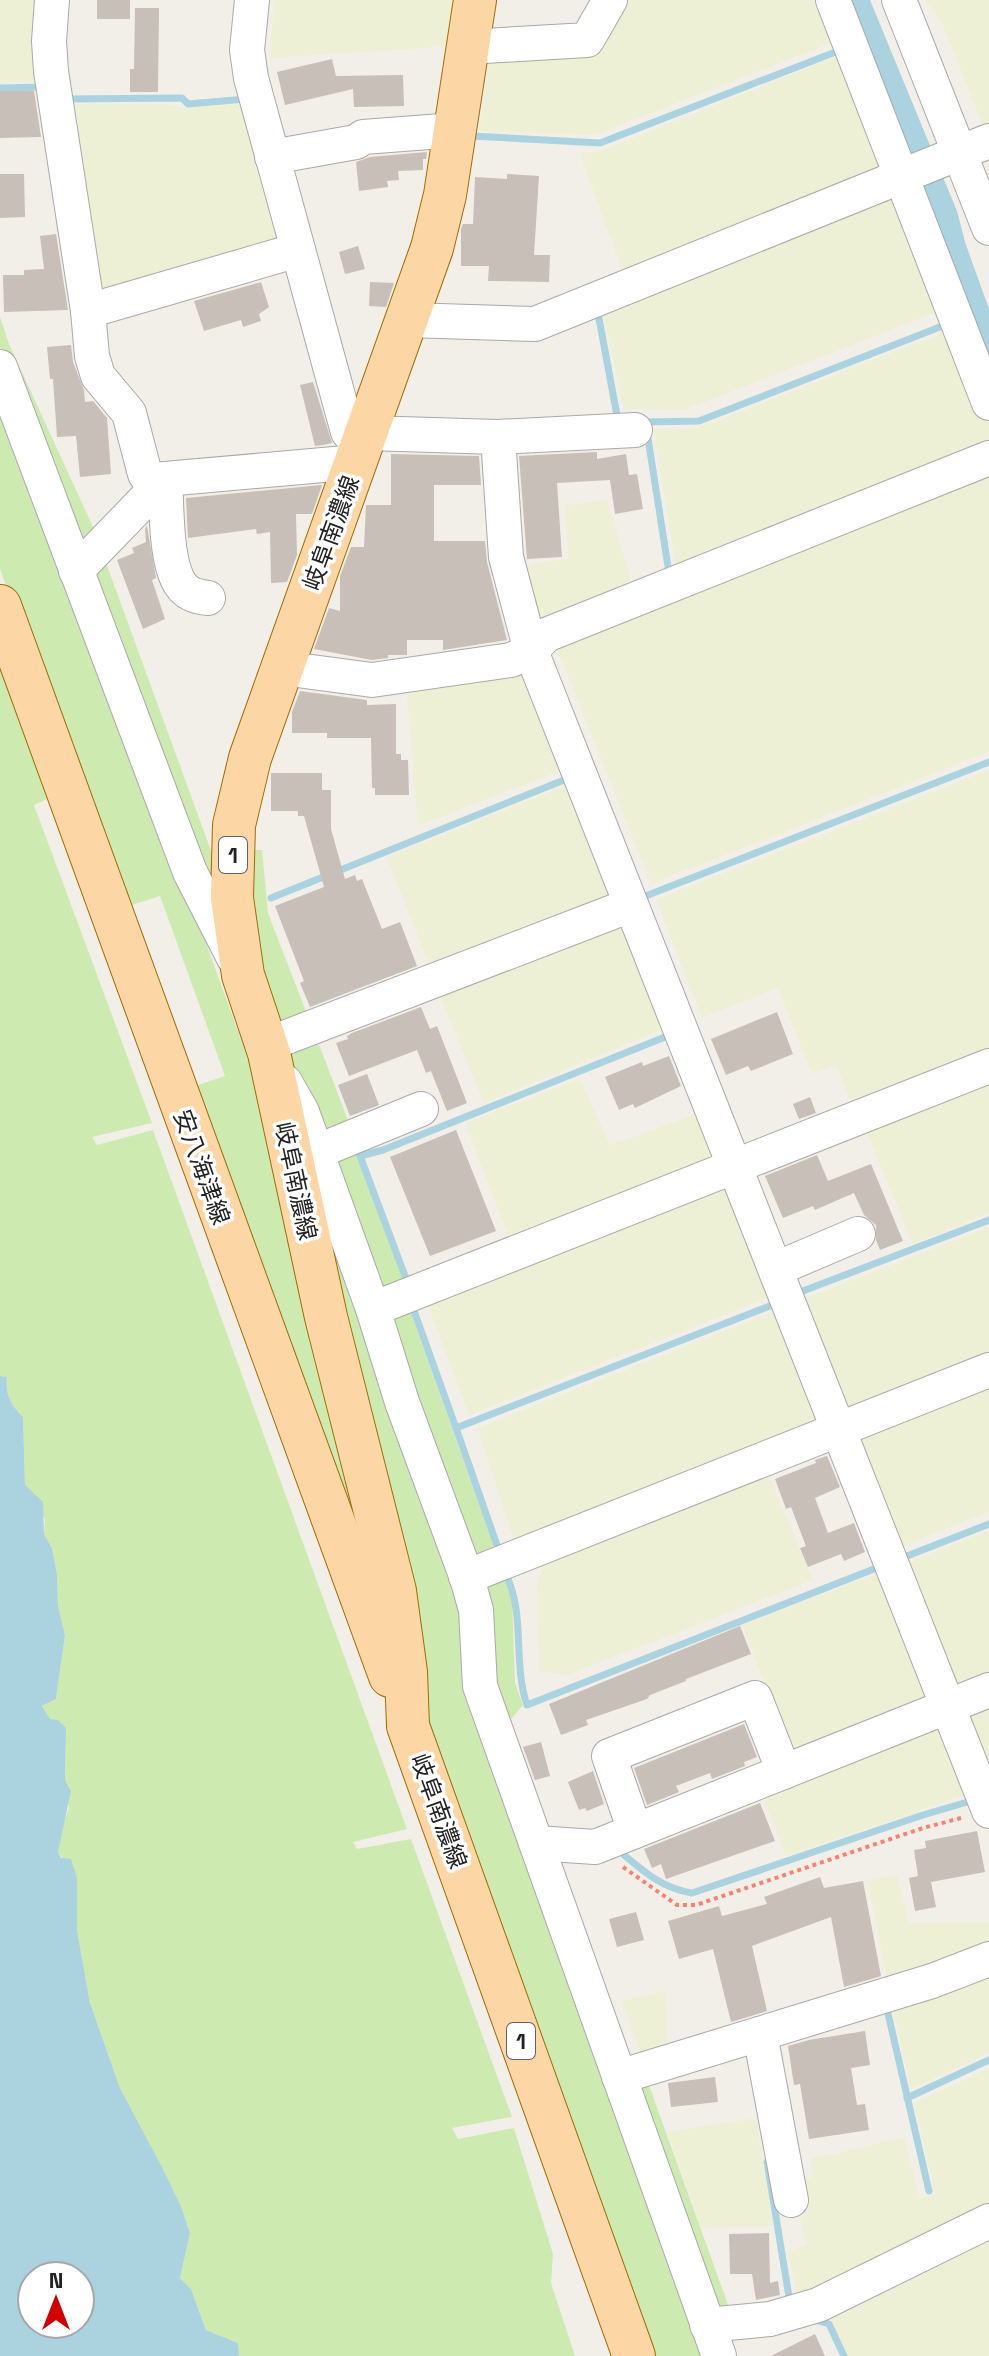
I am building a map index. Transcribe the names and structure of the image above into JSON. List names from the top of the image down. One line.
{"streets":{"main road":["岐阜南濃線","1","安八海津線"]},"crossings":[["岐阜南濃線","安八海津線"]],"north":"top"}
